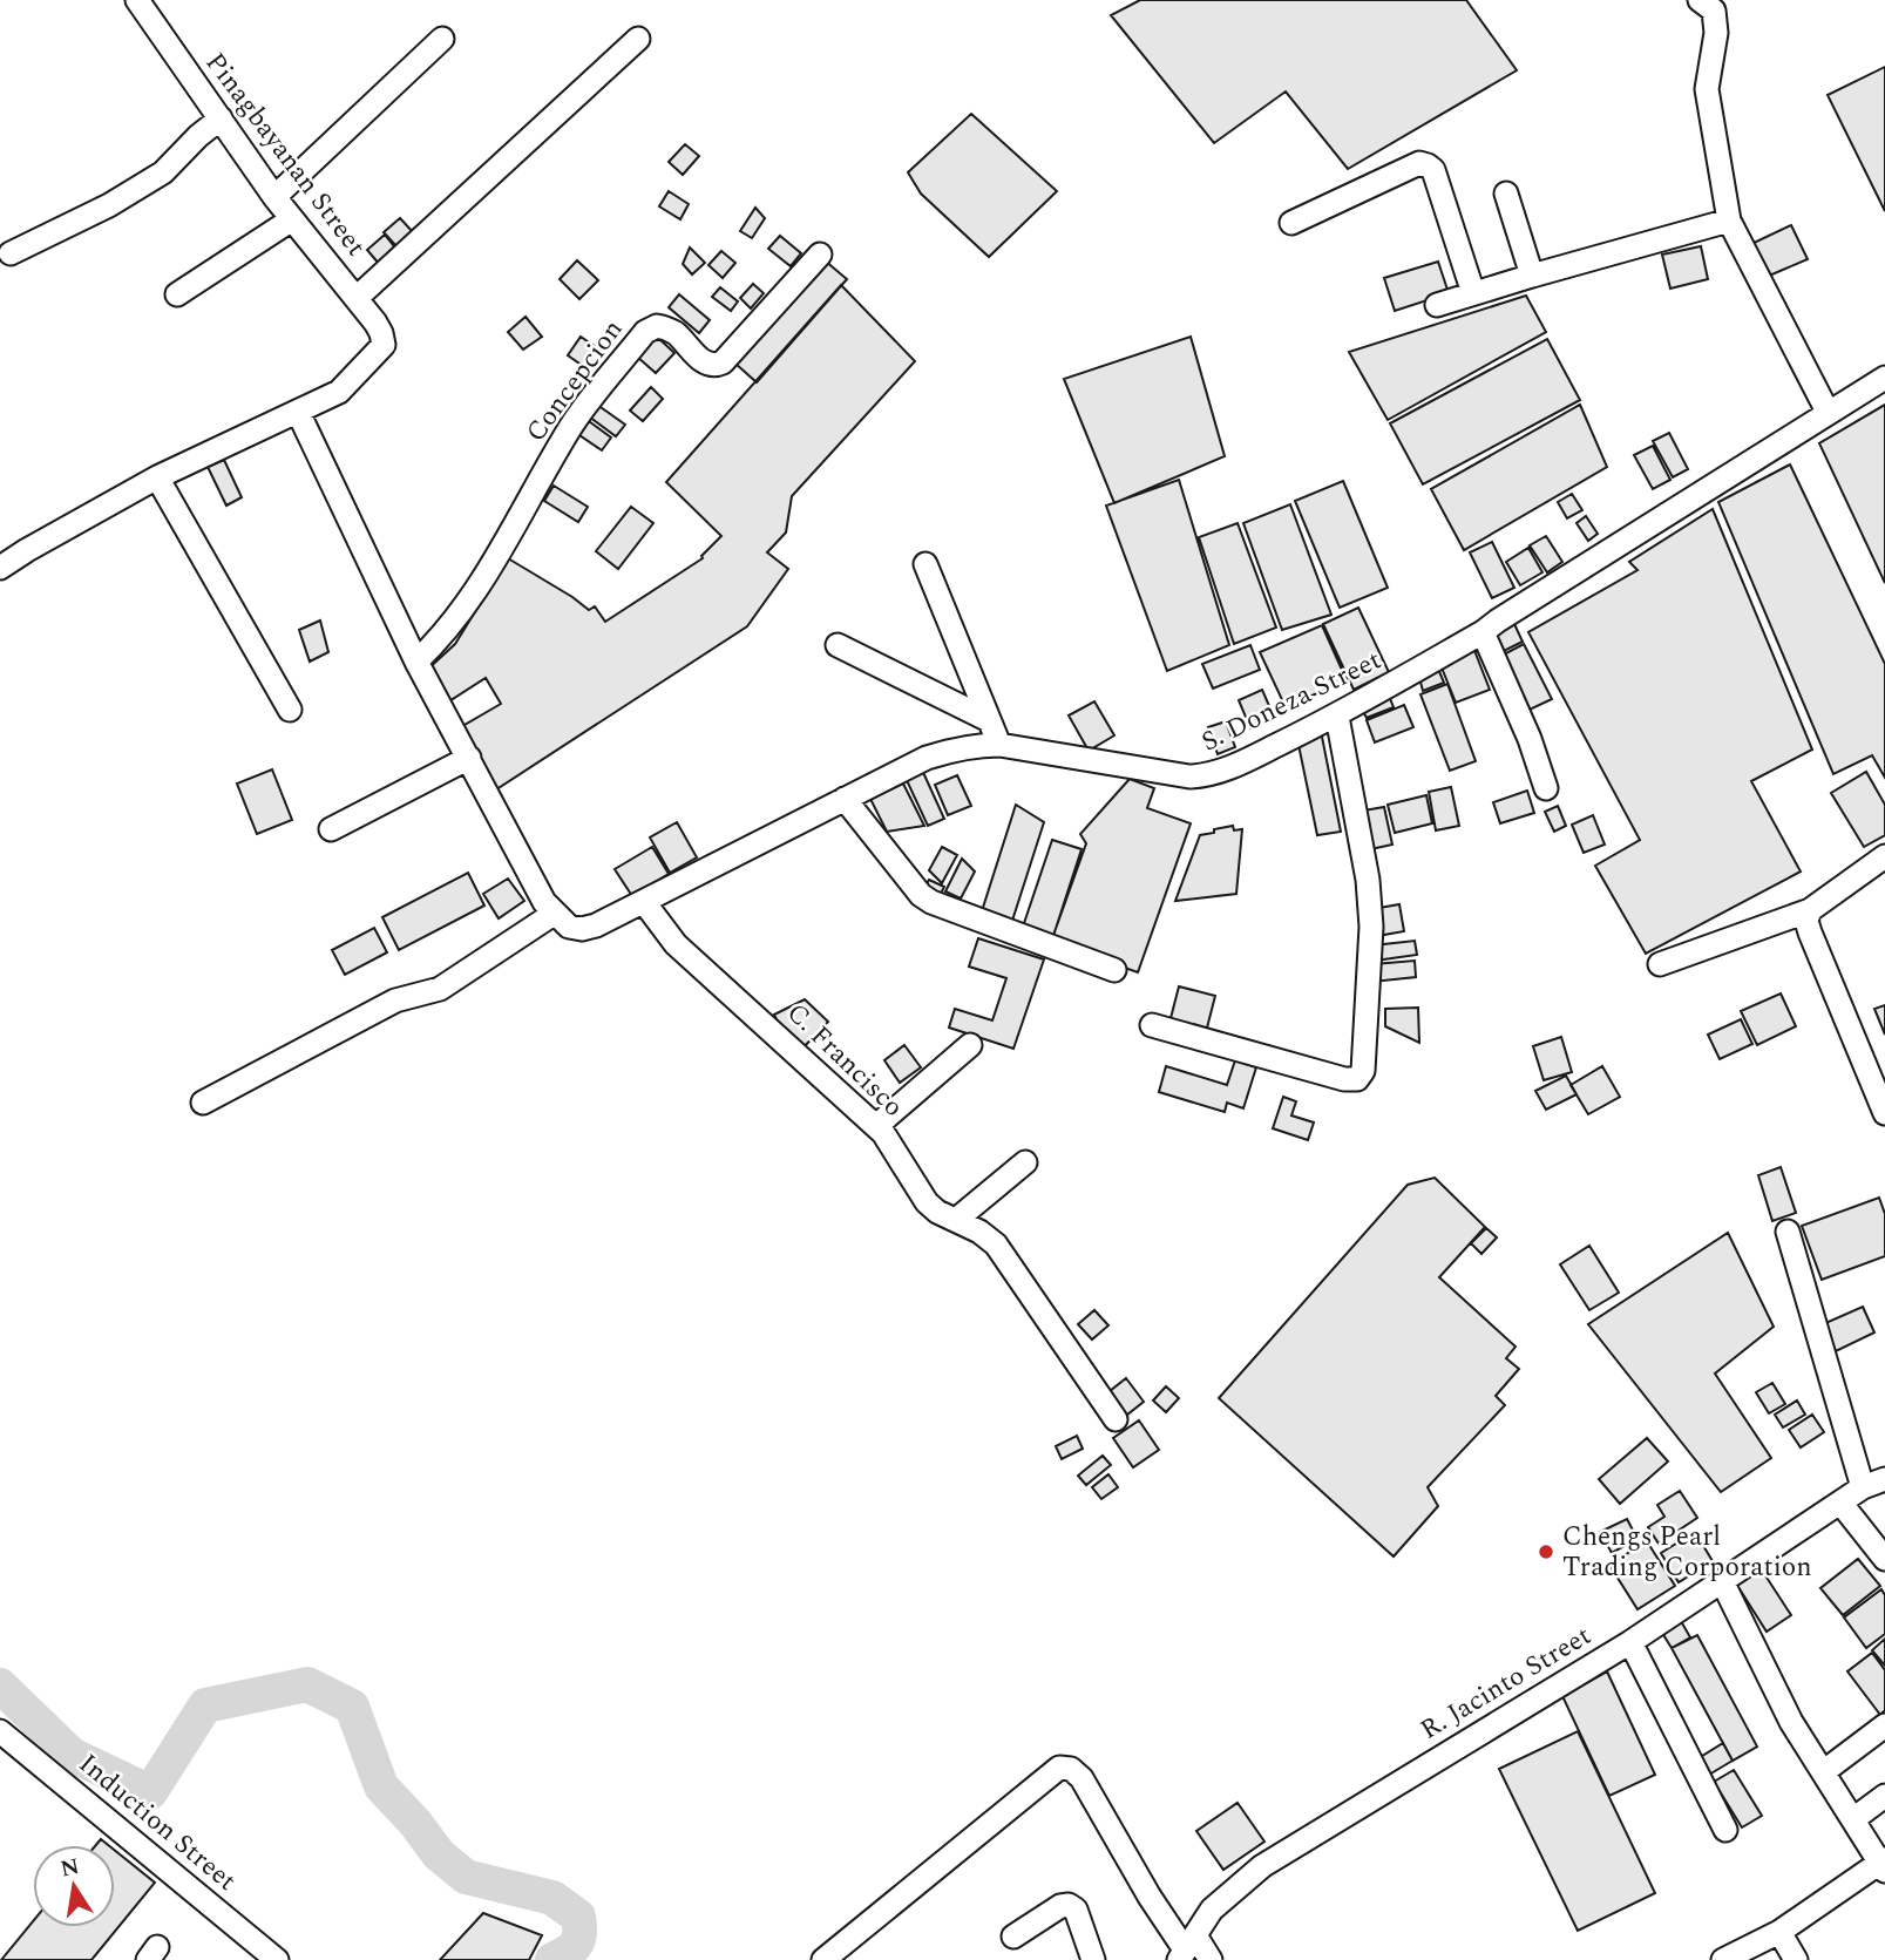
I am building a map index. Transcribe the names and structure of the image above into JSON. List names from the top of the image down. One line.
{"streets":{"street":["Pinagbayanan Street","Concepcion","S. Doneza Street","C. Francisco","R. Jacinto Street","Induction Street"]},"crossings":[["S. Doneza Street","C. Francisco"]],"places":["Chengs Pearl Trading Corporation"],"north":"top"}
